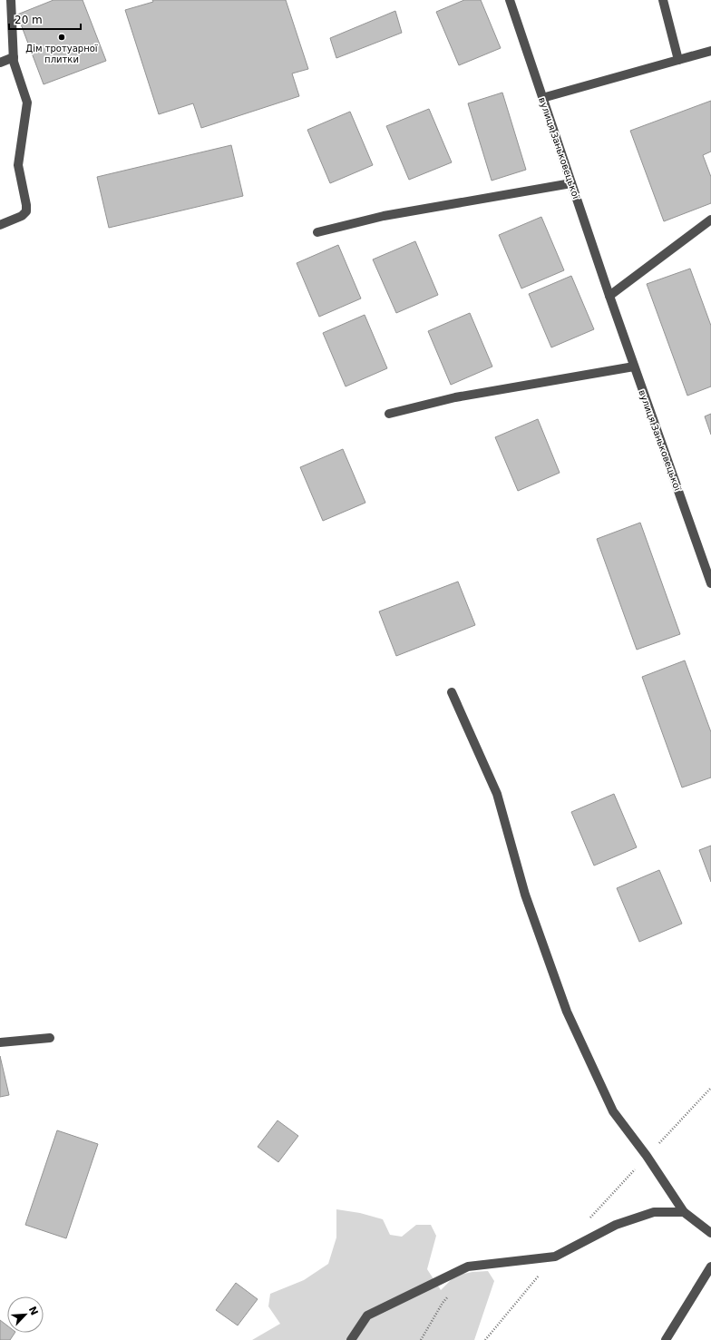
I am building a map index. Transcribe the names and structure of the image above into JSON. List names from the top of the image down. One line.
{"streets":{"street":["вулиця Заньковецької"]},"places":["Дім тротуарної плитки"],"scale_bar":"20 m","north":"top right"}
